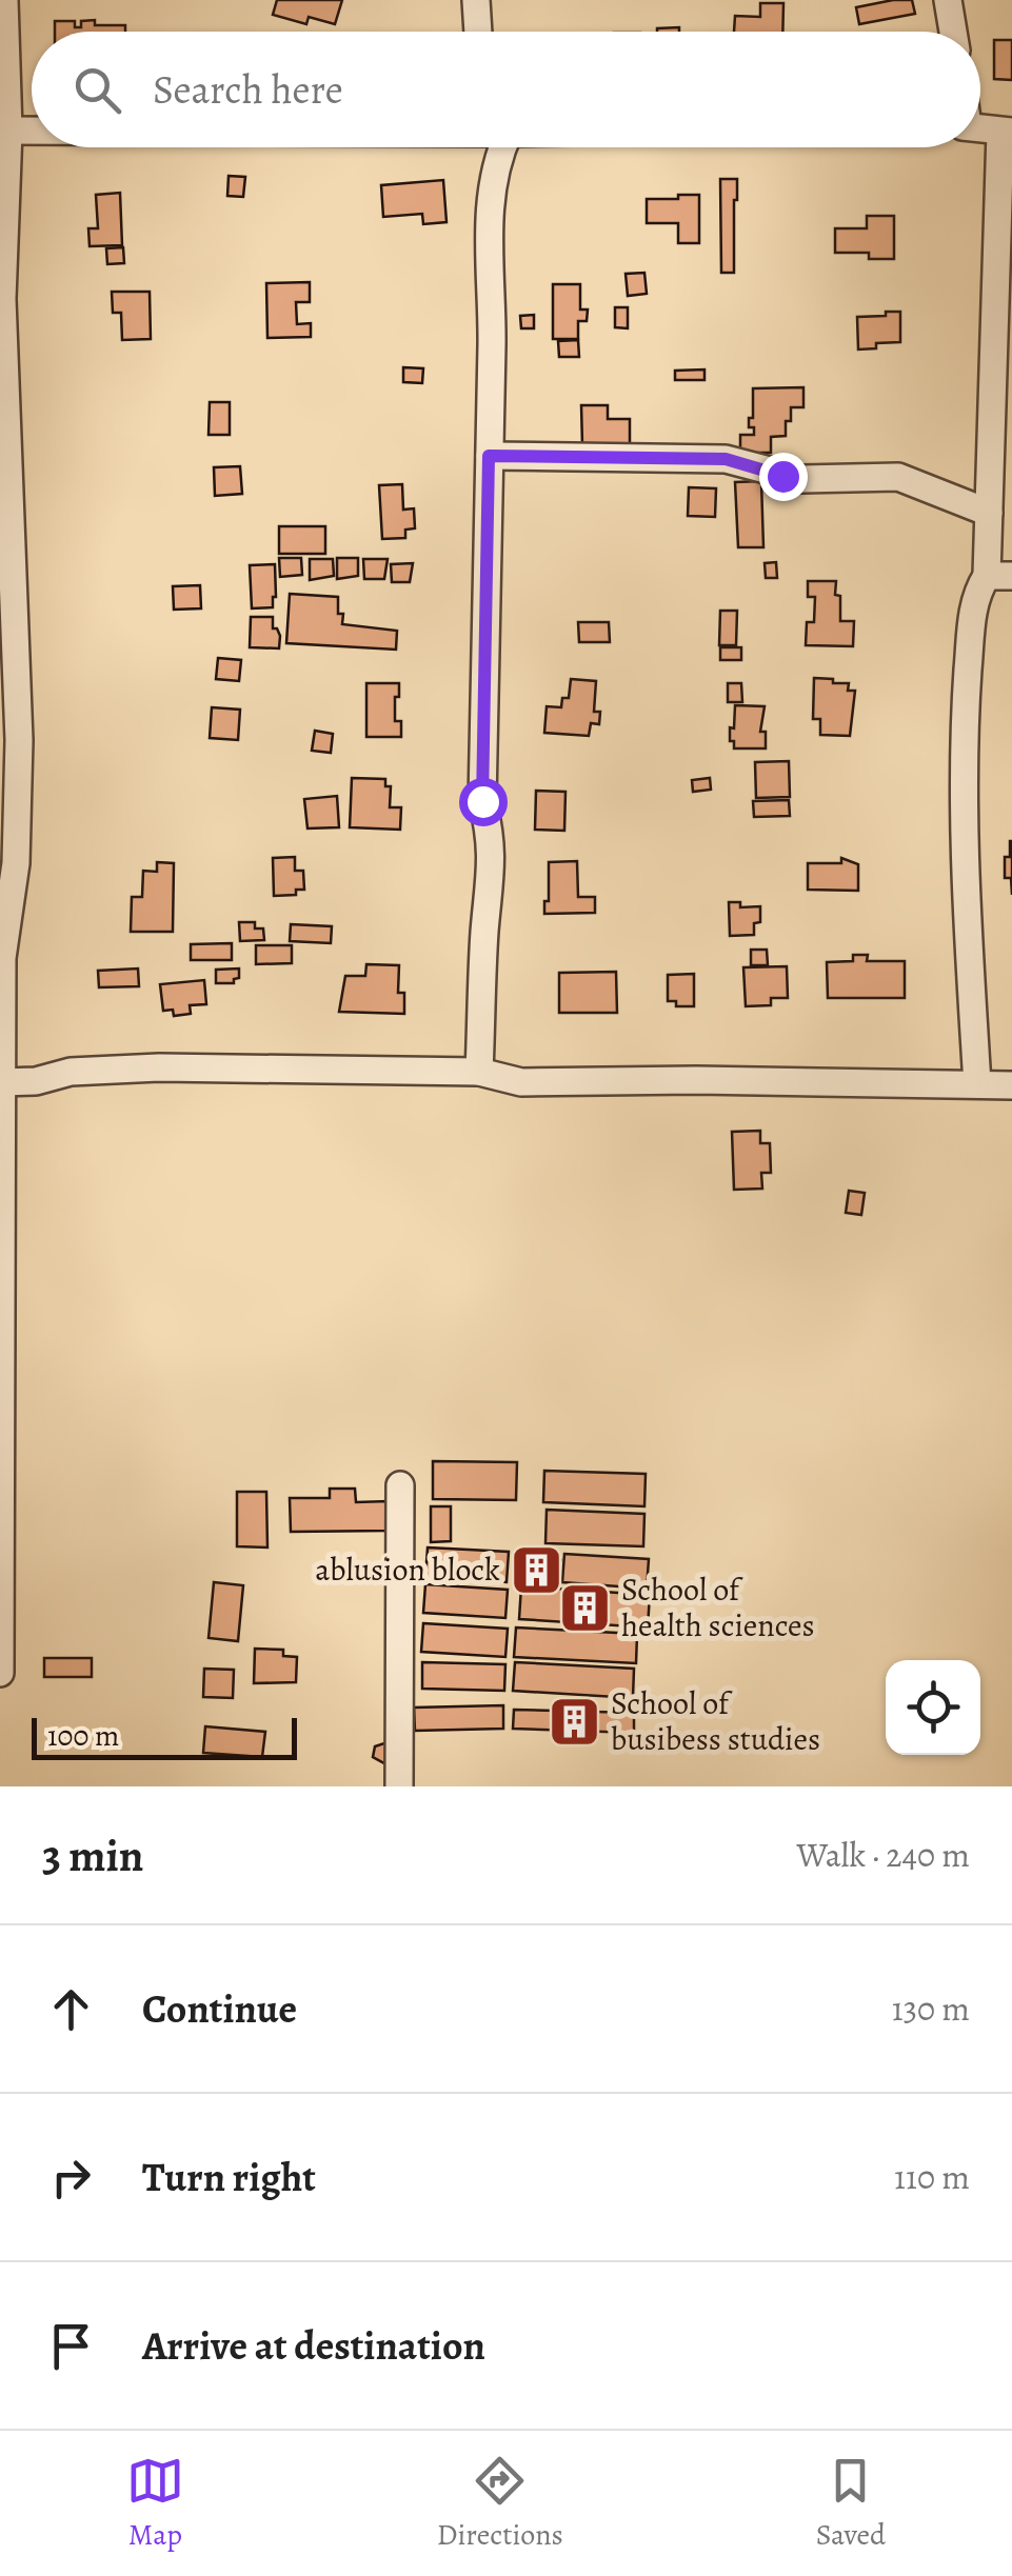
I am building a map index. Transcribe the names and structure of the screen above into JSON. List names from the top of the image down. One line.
{"places":{"building":["ablusion block","School of health sciences","School of busibess studies"]},"scale_bar":"100 m","page":{"search":"Search here","scale":"100 m","heading":["3 min","Walk · 240 m"],"list":[["Continue","130 m"],["Turn right","110 m"],"Arrive at destination"],"nav":["Map","Directions","Saved"]}}
